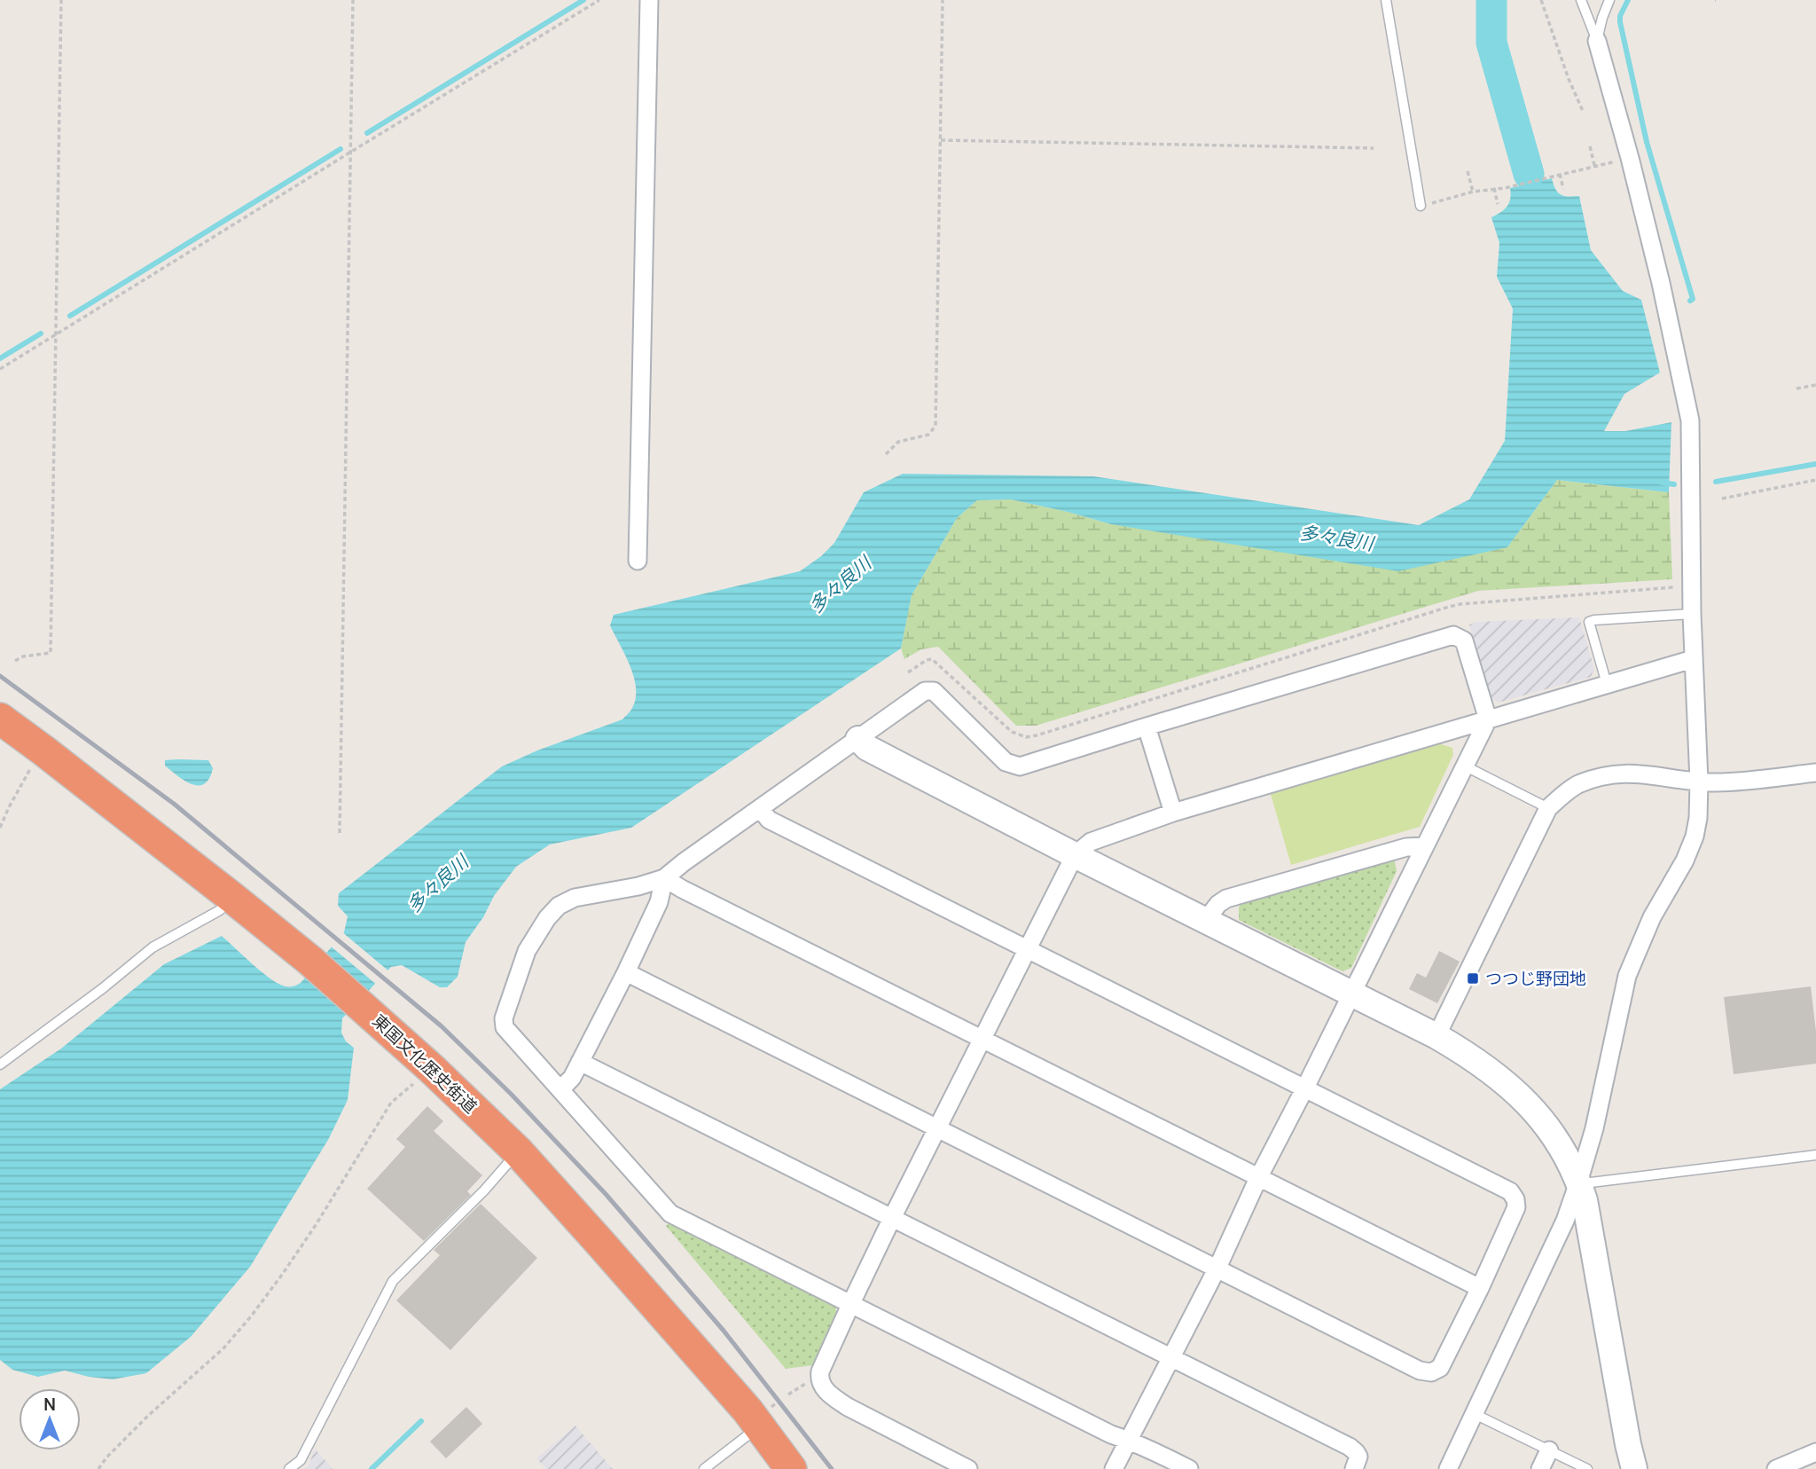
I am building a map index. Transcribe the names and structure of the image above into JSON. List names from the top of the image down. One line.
{"streets":{"highway":["東国文化歴史街道"]},"water":["多々良川"],"places":{"transit":["つつじ野団地"]},"north":"top"}
